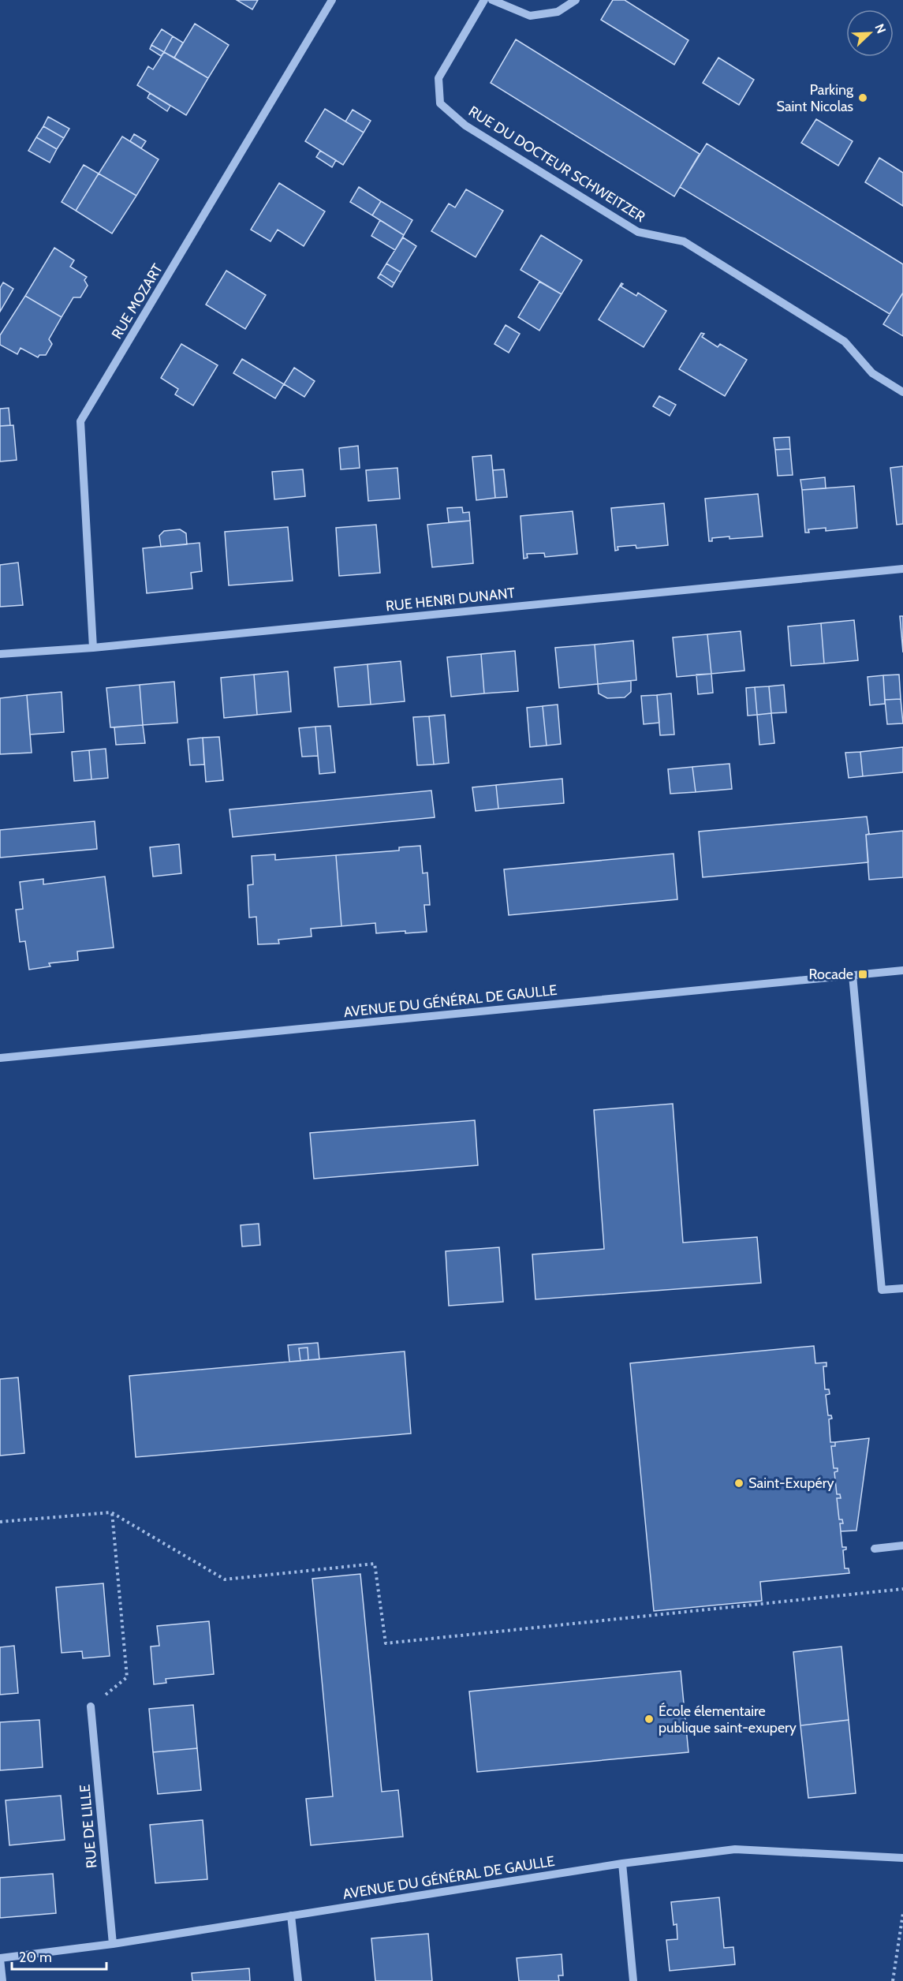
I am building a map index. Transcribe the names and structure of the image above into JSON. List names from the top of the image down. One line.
{"streets":{"street":["RUE DU DOCTEUR SCHWEITZER","RUE MOZART","RUE HENRI DUNANT","AVENUE DU GÉNÉRAL DE GAULLE","RUE DE LILLE"]},"crossings":[["RUE MOZART","RUE HENRI DUNANT"],["AVENUE DU GÉNÉRAL DE GAULLE","RUE DE LILLE"]],"places":{"other":["Parking Saint Nicolas","Saint-Exupéry","École élementaire publique saint-exupery"],"transit":["Rocade"]},"scale_bar":"20 m","north":"top right"}
